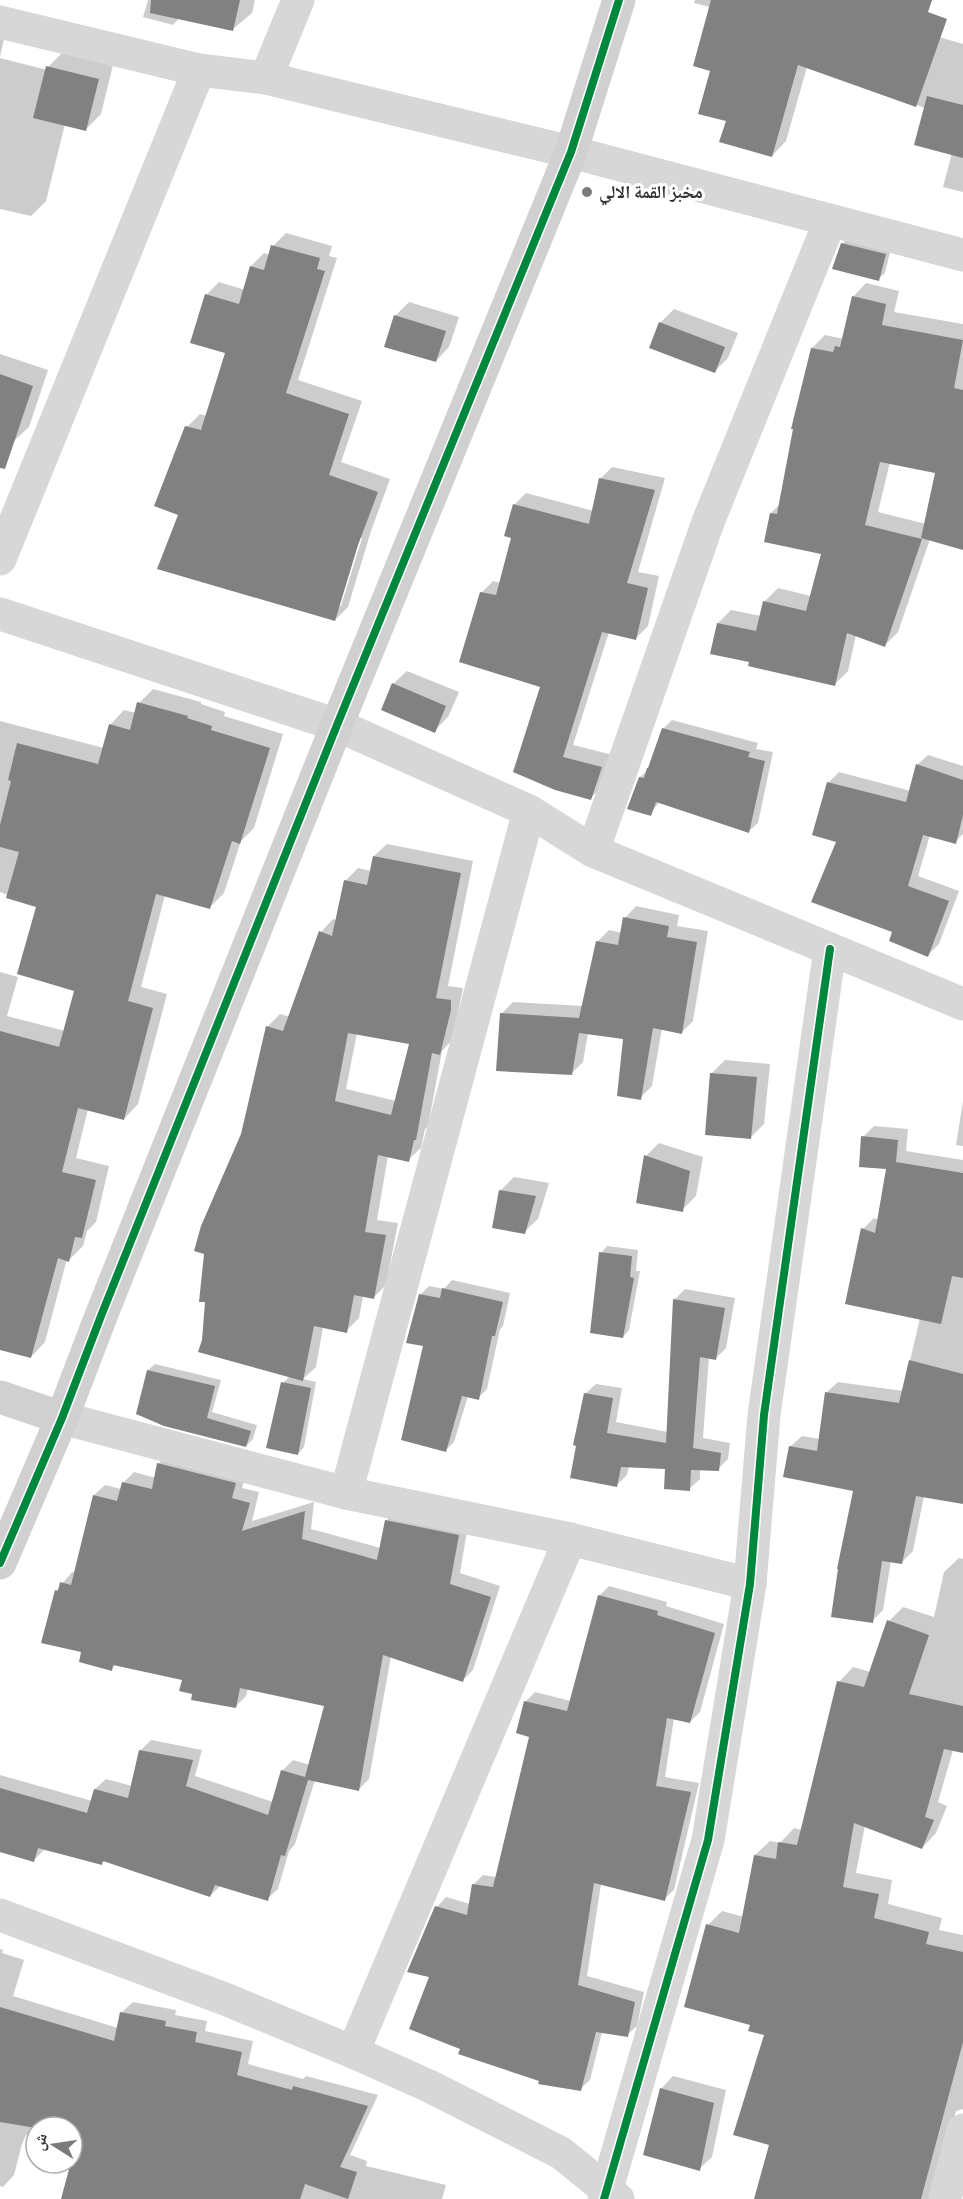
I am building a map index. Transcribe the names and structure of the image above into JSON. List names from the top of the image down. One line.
{"places":["مخبز القمة الالي"],"north":"left"}
